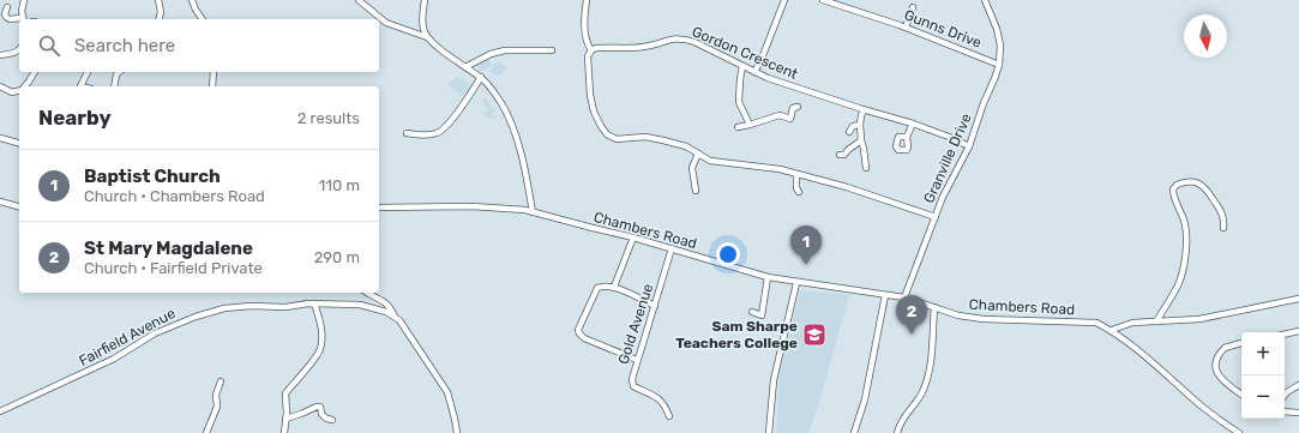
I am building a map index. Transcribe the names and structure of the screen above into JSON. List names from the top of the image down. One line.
{"streets":{"street":["Gunns Drive","Gordon Crescent","Granville Drive","Chambers Road","Gold Avenue","Fairfield Avenue"]},"crossings":[["Gunns Drive","Granville Drive"],["Gordon Crescent","Granville Drive"],["Granville Drive","Chambers Road"],["Chambers Road","Gold Avenue"]],"places":{"school or university":["Sam Sharpe Teachers College"]},"north":"bottom","page":{"search":"Search here","heading":["Nearby","2 results"],"list":[{"mark":"1","name":"Baptist Church","note":"Church · Chambers Road","value":"110 m"},{"mark":"2","name":"St Mary Magdalene","note":"Church · Fairfield Private","value":"290 m"}],"pins":["1","2"],"map_buttons":["+","−"]}}
